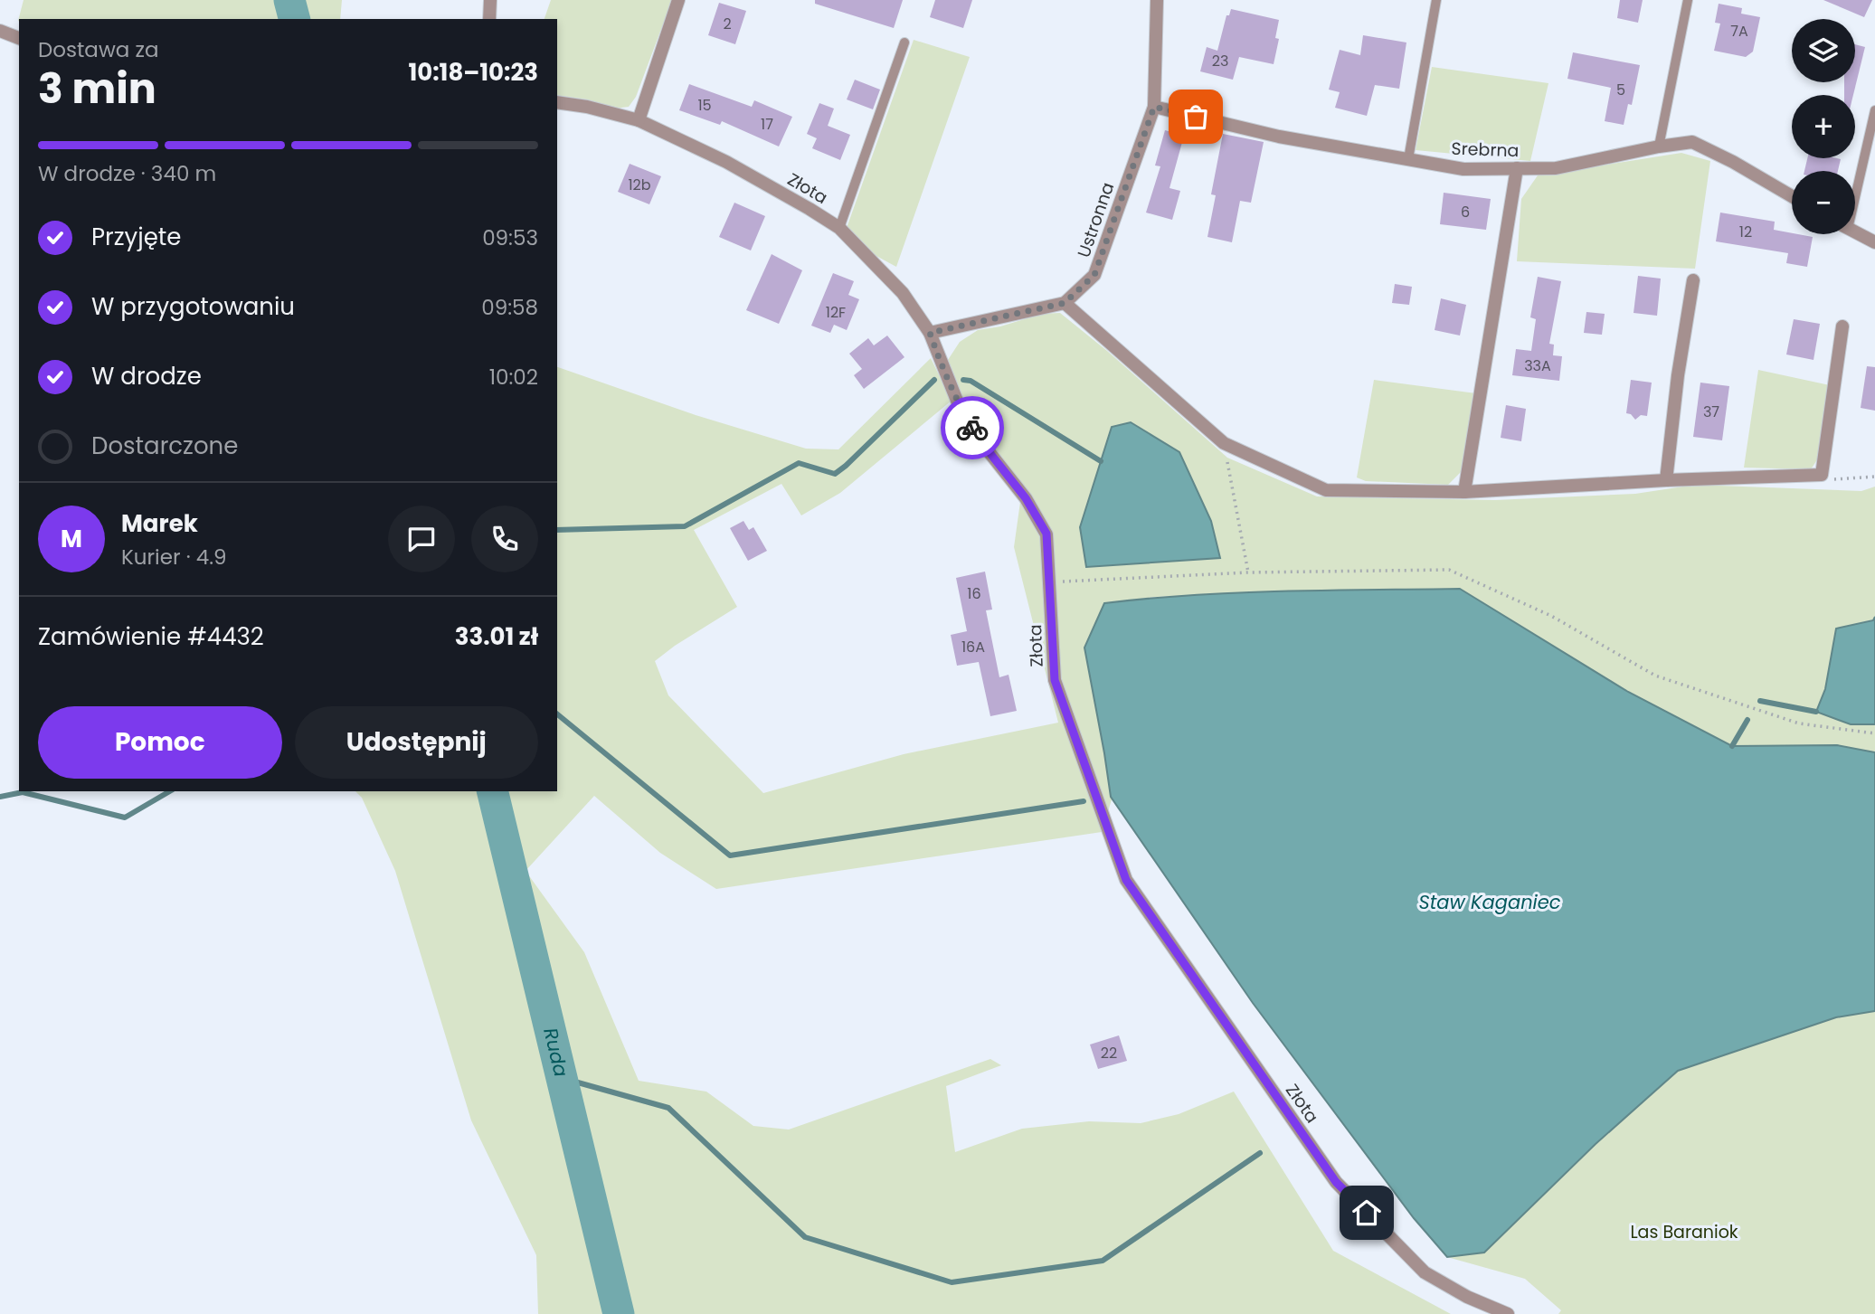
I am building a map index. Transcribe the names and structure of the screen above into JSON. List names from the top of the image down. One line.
{"streets":{"street":["Srebrna","Złota","Ustronna"]},"crossings":[["Srebrna","Ustronna"]],"water":["Staw Kaganiec","Ruda"],"parks":["Las Baraniok"],"house_numbers":["2","7A","23","5","15","17","12b","6","12","12F","33A","37","16","16A","22"],"page":{"map_buttons":["+","−"],"heading":["3 min","Dostawa za","10:18–10:23"],"panel":["Marek","Kurier · 4.9","Zamówienie #4432","33.01 zł"],"bar":"W drodze · 340 m","list":[["Przyjęte","09:53"],["W przygotowaniu","09:58"],["W drodze","10:02"],"Dostarczone"],"round":"M","buttons":["Pomoc","Udostępnij"]}}
